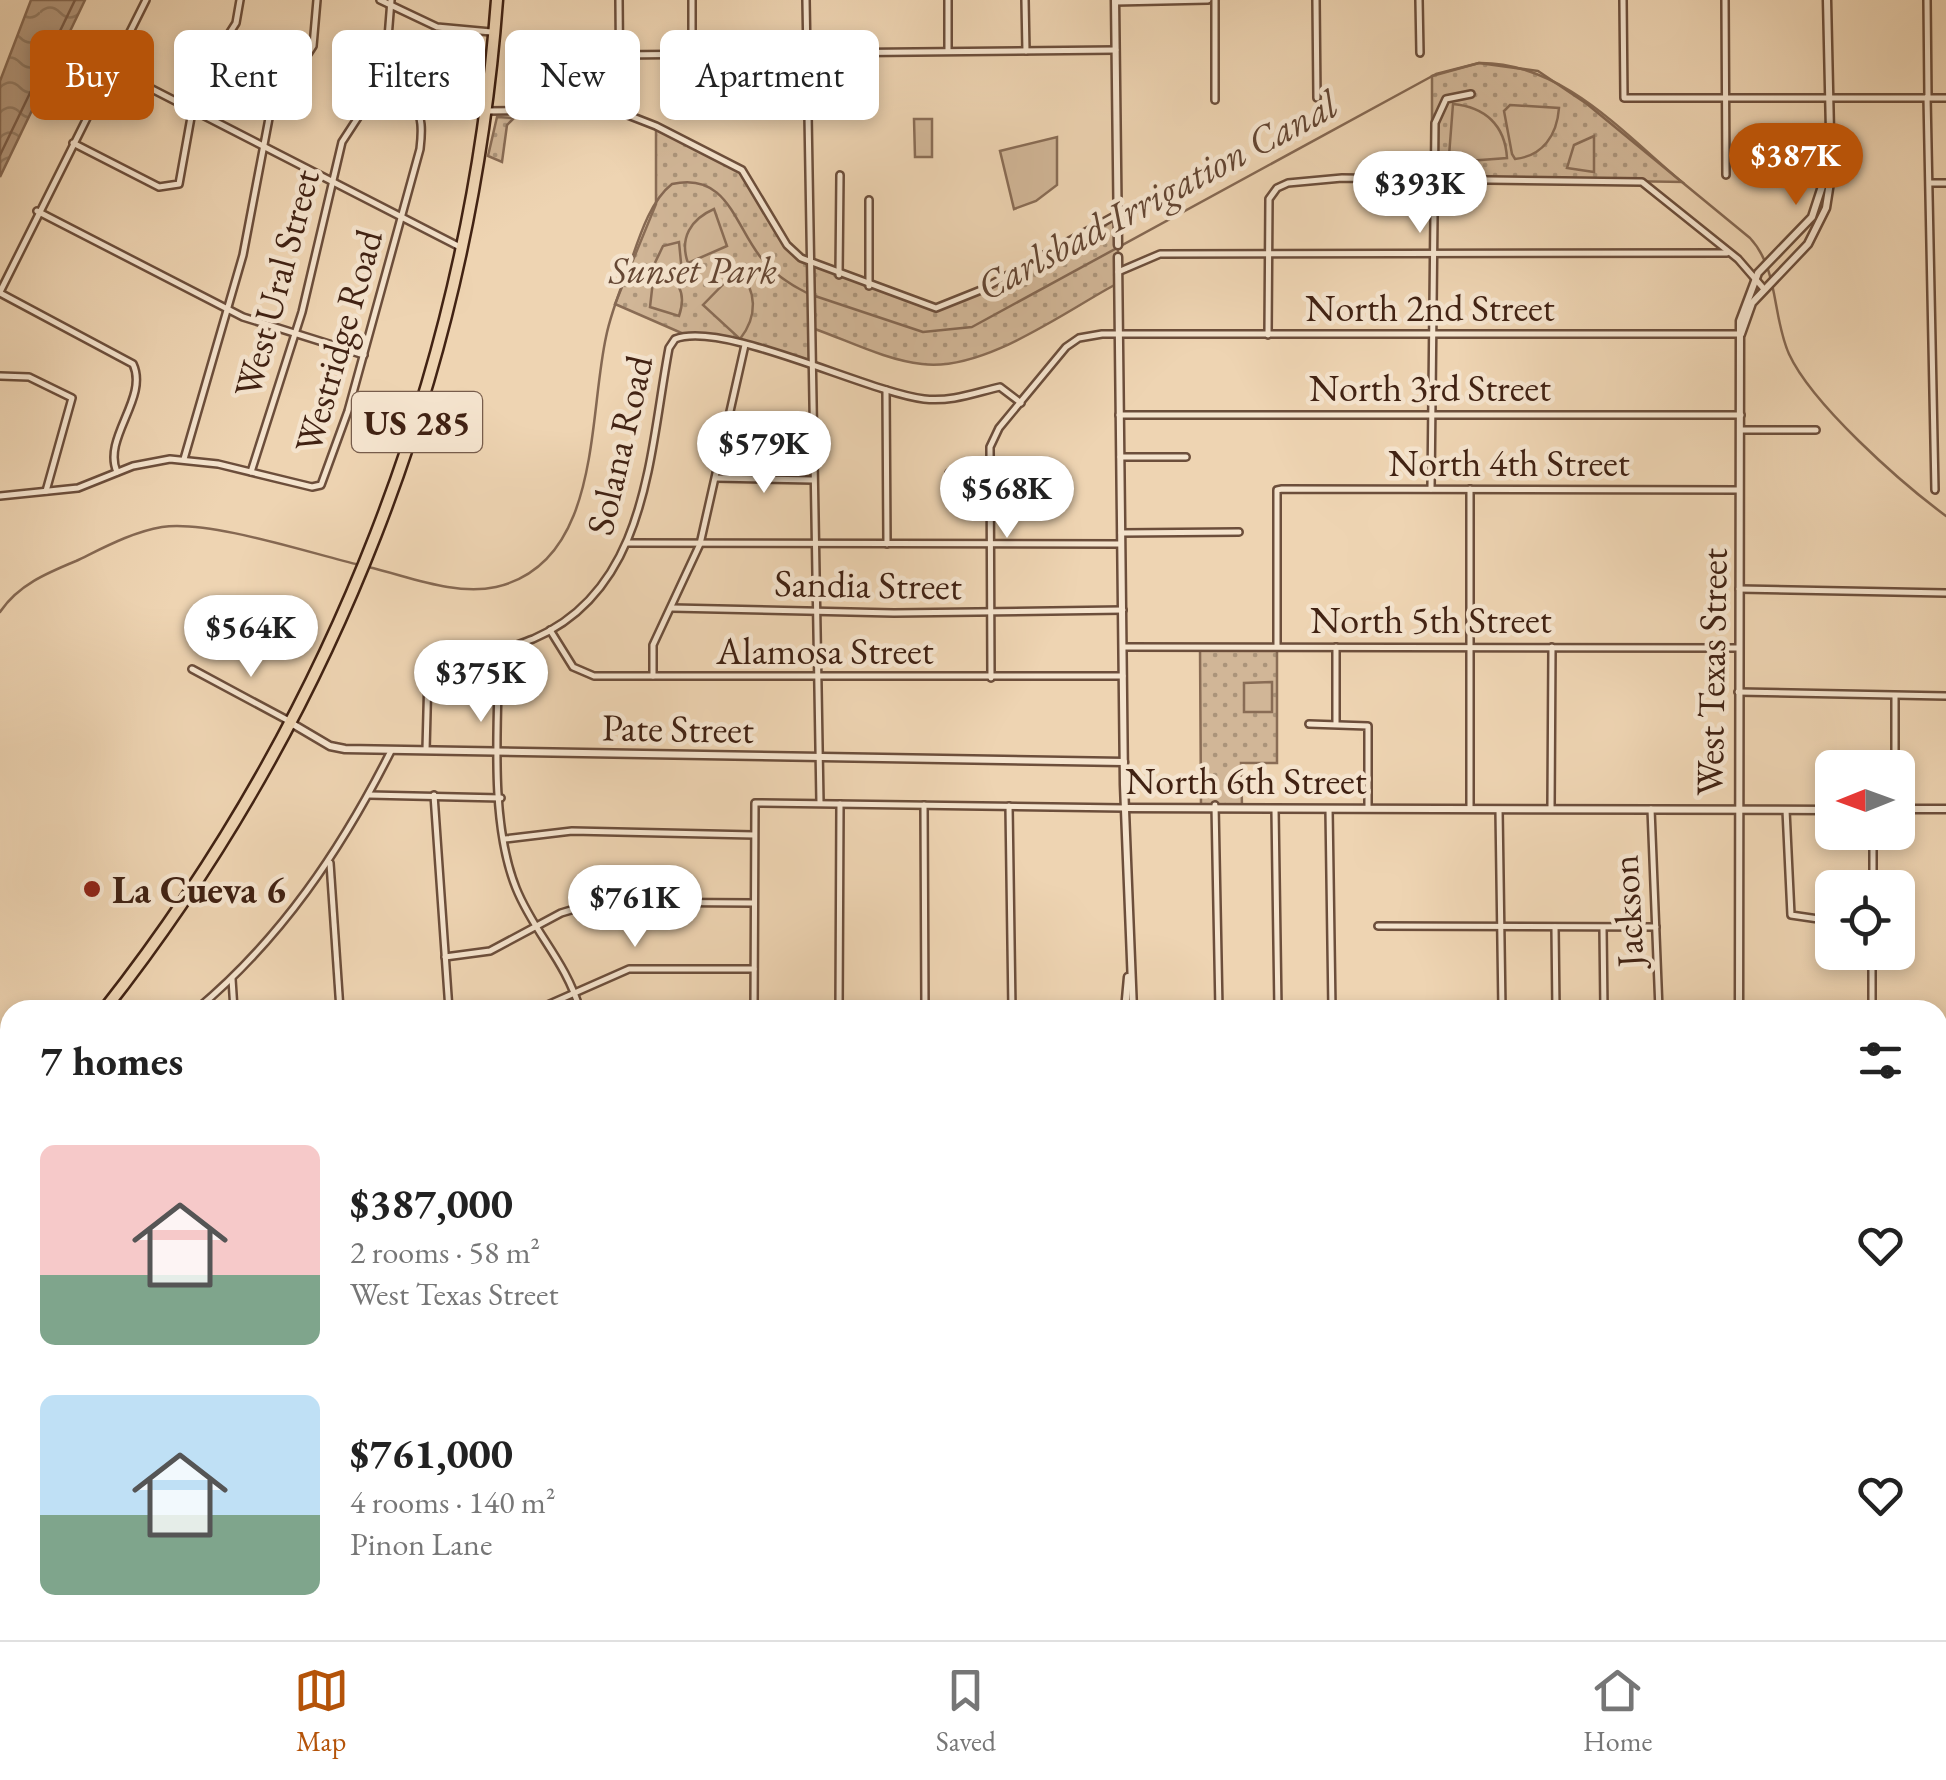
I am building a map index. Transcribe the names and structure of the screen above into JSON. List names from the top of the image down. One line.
{"streets":{"highway":["US 285"],"street":["West Ural Street","North 2nd Street","Westridge Road","North 3rd Street","Solana Road","North 4th Street","Sandia Street","North 5th Street","Alamosa Street","West Texas Street","Pate Street","North 6th Street","Jackson"]},"crossings":[["West Ural Street","Westridge Road"],["North 2nd Street","West Texas Street"],["North 3rd Street","West Texas Street"],["US 285","Pate Street"],["Solana Road","Alamosa Street"],["Solana Road","Pate Street"],["North 4th Street","North 5th Street"],["North 4th Street","West Texas Street"],["North 5th Street","West Texas Street"],["West Texas Street","North 6th Street"],["North 6th Street","Jackson"]],"water":["Carlsbad Irrigation Canal"],"parks":["Sunset Park"],"places":["La Cueva 6"],"north":"left","page":{"chip":["Buy","Rent","Filters","New","Apartment"],"price":["$387K","$393K","$579K","$568K","$564K","$375K","$761K"],"heading":"7 homes","list":[{"name":"$387,000","note":"2 rooms · 58 m² · West Texas Street"},{"name":"$761,000","note":"4 rooms · 140 m² · Pinon Lane"}],"tabs":["Map","Saved","Home"]}}
